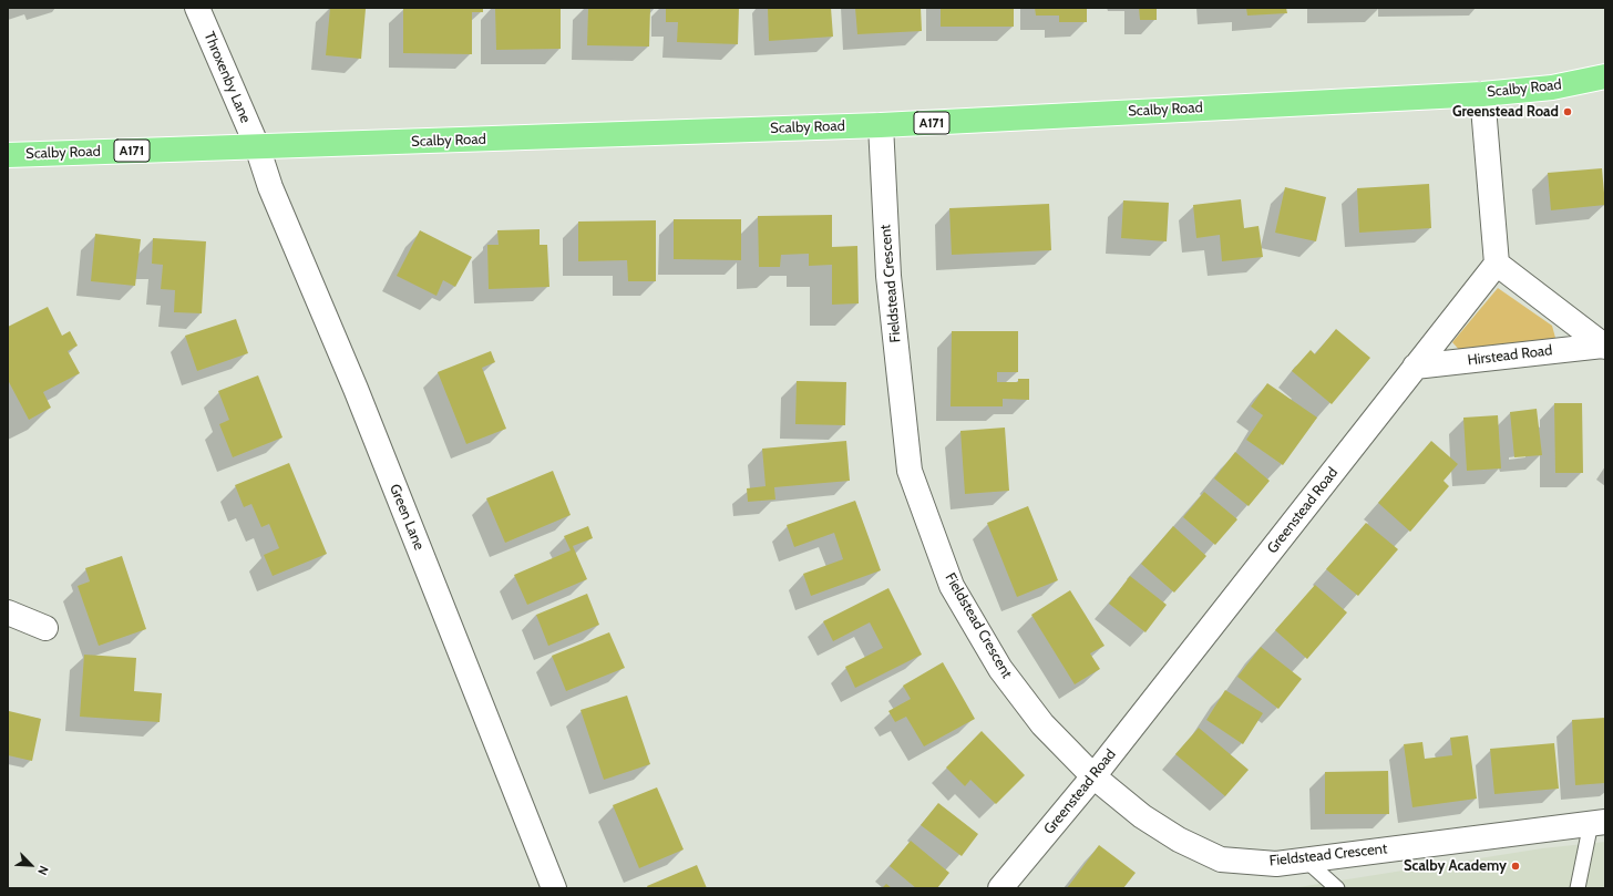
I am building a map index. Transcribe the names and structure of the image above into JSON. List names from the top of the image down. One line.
{"streets":{"highway":["Scalby Road","A171"],"street":["Throxenby Lane","Fieldstead Crescent","Hirstead Road","Greenstead Road","Green Lane"]},"crossings":[["Throxenby Lane","Scalby Road"],["Throxenby Lane","Green Lane"],["Scalby Road","Fieldstead Crescent"],["Scalby Road","Green Lane"],["Fieldstead Crescent","Greenstead Road"],["Hirstead Road","Greenstead Road"]],"places":["Greenstead Road","Scalby Academy"],"north":"bottom right"}
